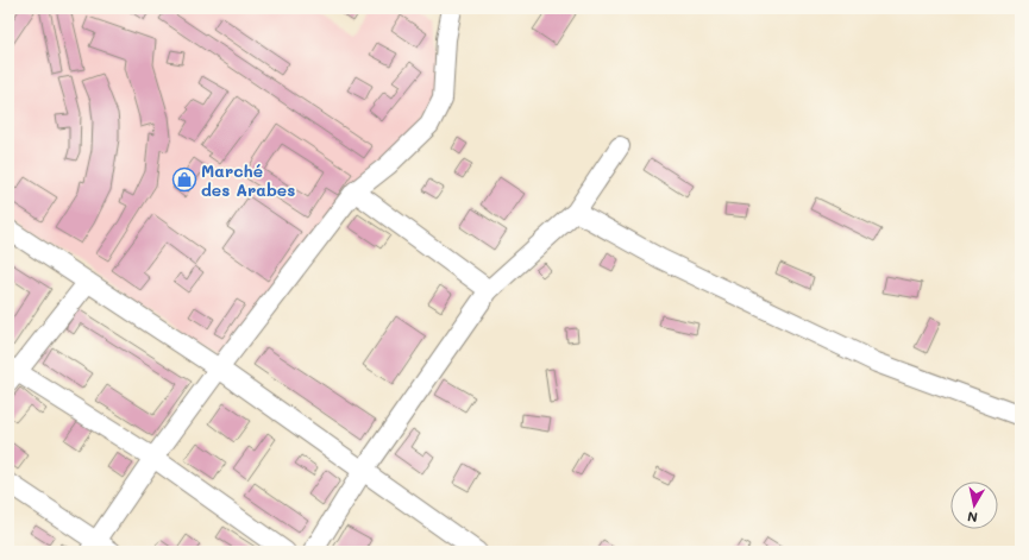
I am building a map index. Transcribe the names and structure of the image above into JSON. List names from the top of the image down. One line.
{"places":{"shop":["Marché des Arabes"]},"north":"bottom"}
